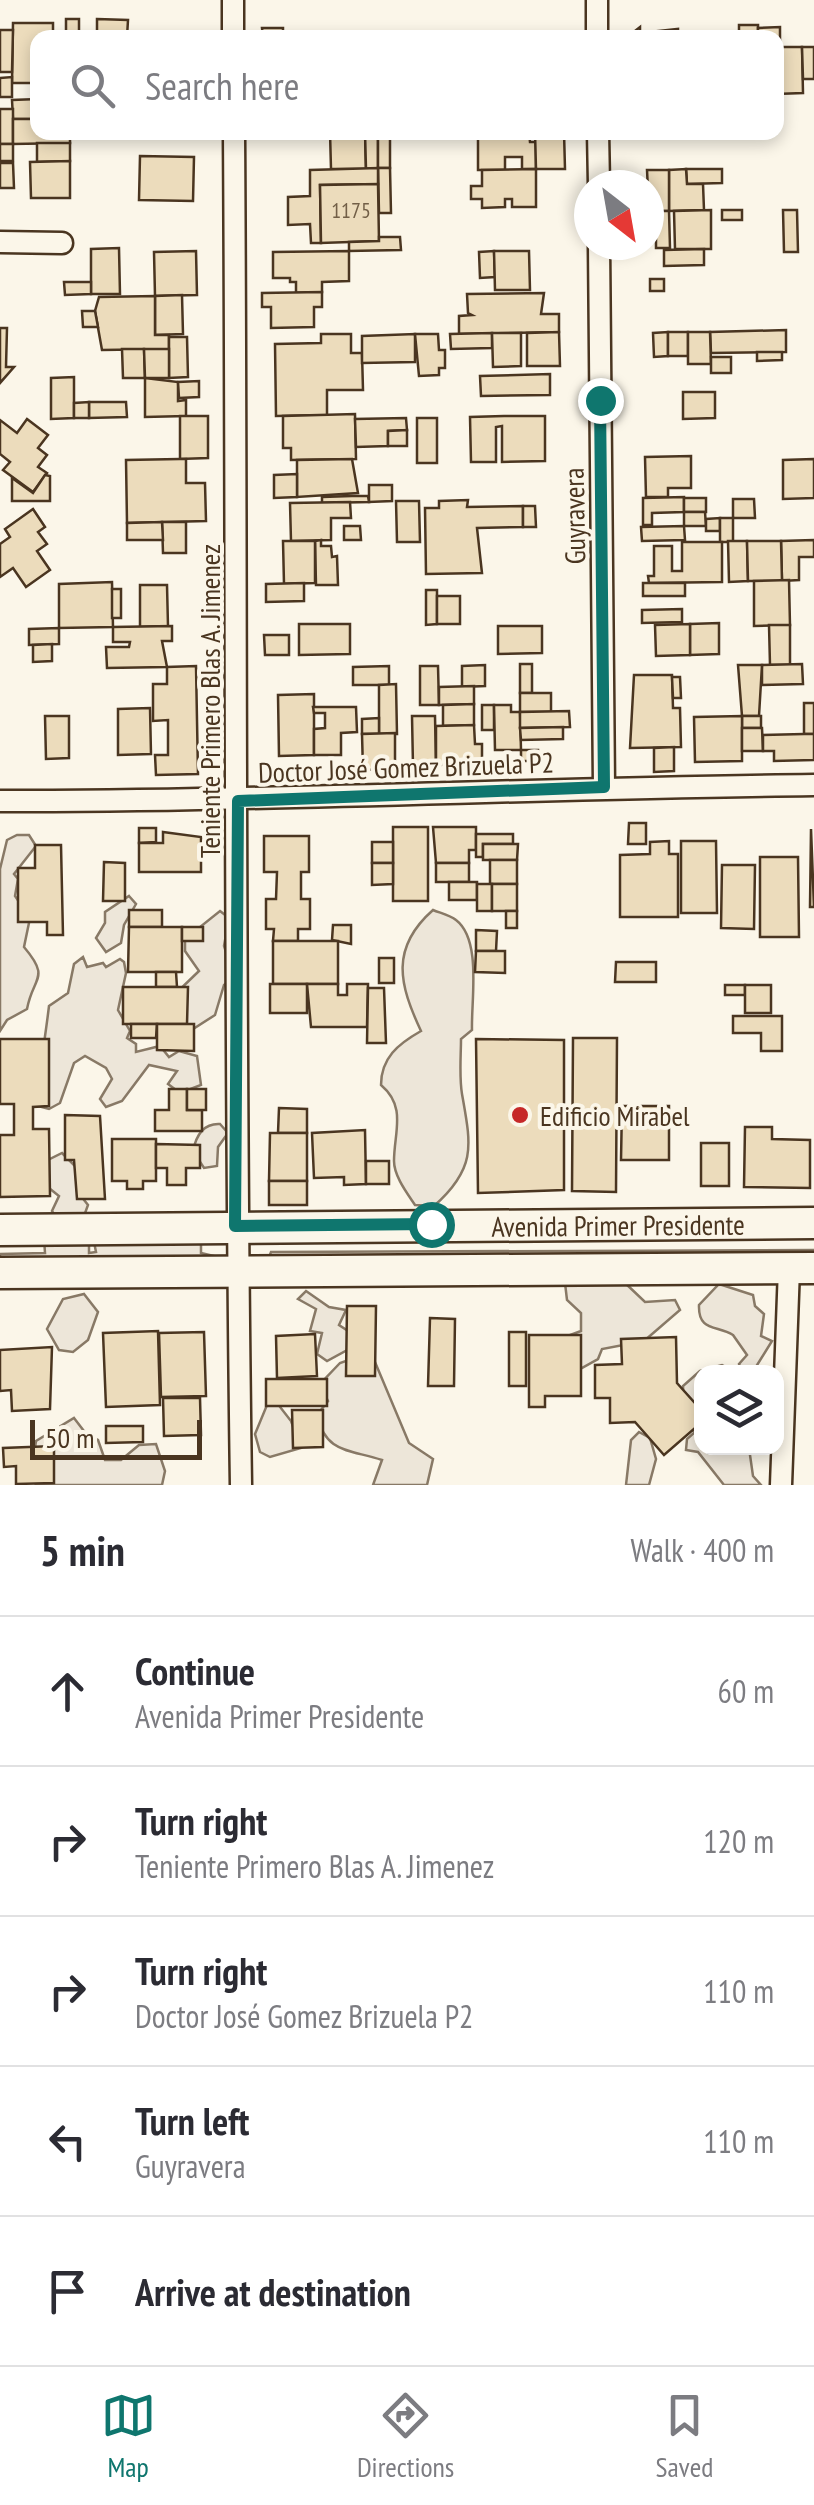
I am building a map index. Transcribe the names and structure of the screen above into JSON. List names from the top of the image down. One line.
{"streets":{"main road":["Avenida Primer Presidente"],"street":["Guyravera","Teniente Primero Blas A. Jimenez","Doctor José Gomez Brizuela P2"]},"crossings":[["Guyravera","Doctor José Gomez Brizuela P2"],["Teniente Primero Blas A. Jimenez","Doctor José Gomez Brizuela P2"],["Teniente Primero Blas A. Jimenez","Avenida Primer Presidente"]],"places":["Edificio Mirabel"],"house_numbers":["1175"],"scale_bar":"50 m","north":"bottom right","page":{"search":"Search here","scale":"50 m","heading":["5 min","Walk · 400 m"],"list":[["Continue","Avenida Primer Presidente","60 m"],["Turn right","Teniente Primero Blas A. Jimenez","120 m"],["Turn right","Doctor José Gomez Brizuela P2","110 m"],["Turn left","Guyravera","110 m"],"Arrive at destination"],"nav":["Map","Directions","Saved"]}}
